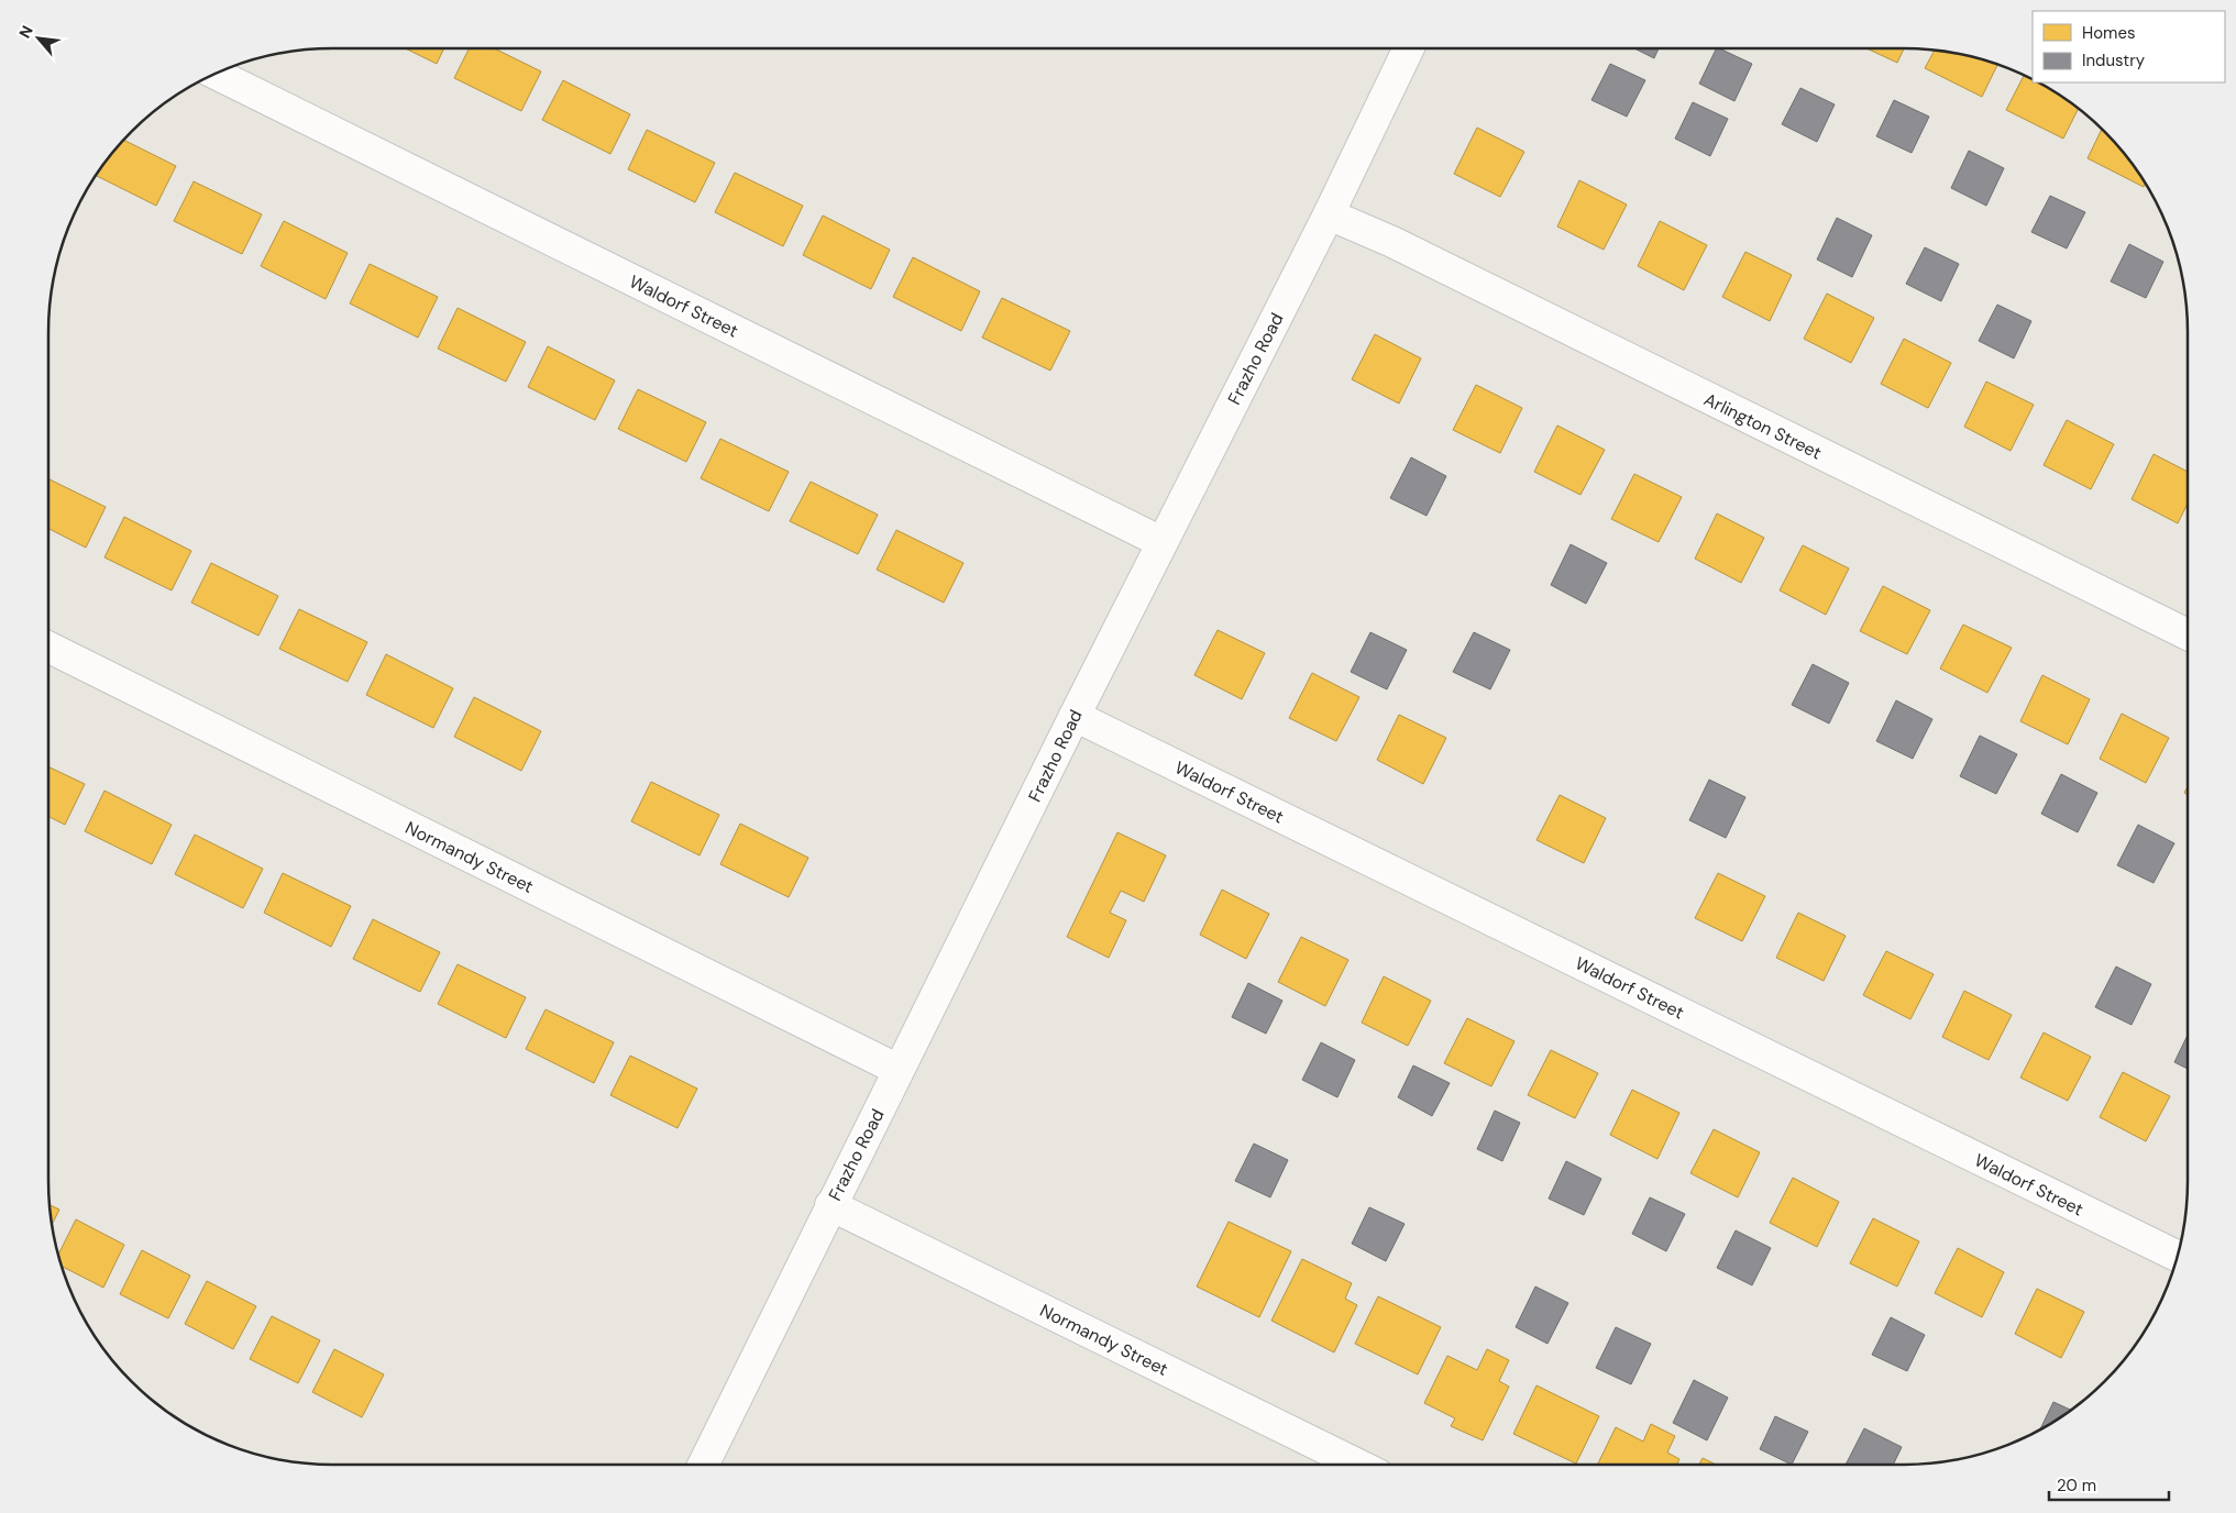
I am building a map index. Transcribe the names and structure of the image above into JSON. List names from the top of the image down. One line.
{"streets":{"street":["Waldorf Street","Frazho Road","Arlington Street","Normandy Street"]},"crossings":[["Waldorf Street","Frazho Road"],["Frazho Road","Arlington Street"],["Frazho Road","Normandy Street"]],"legend":["Homes","Industry"],"scale_bar":"20 m","north":"top left"}
